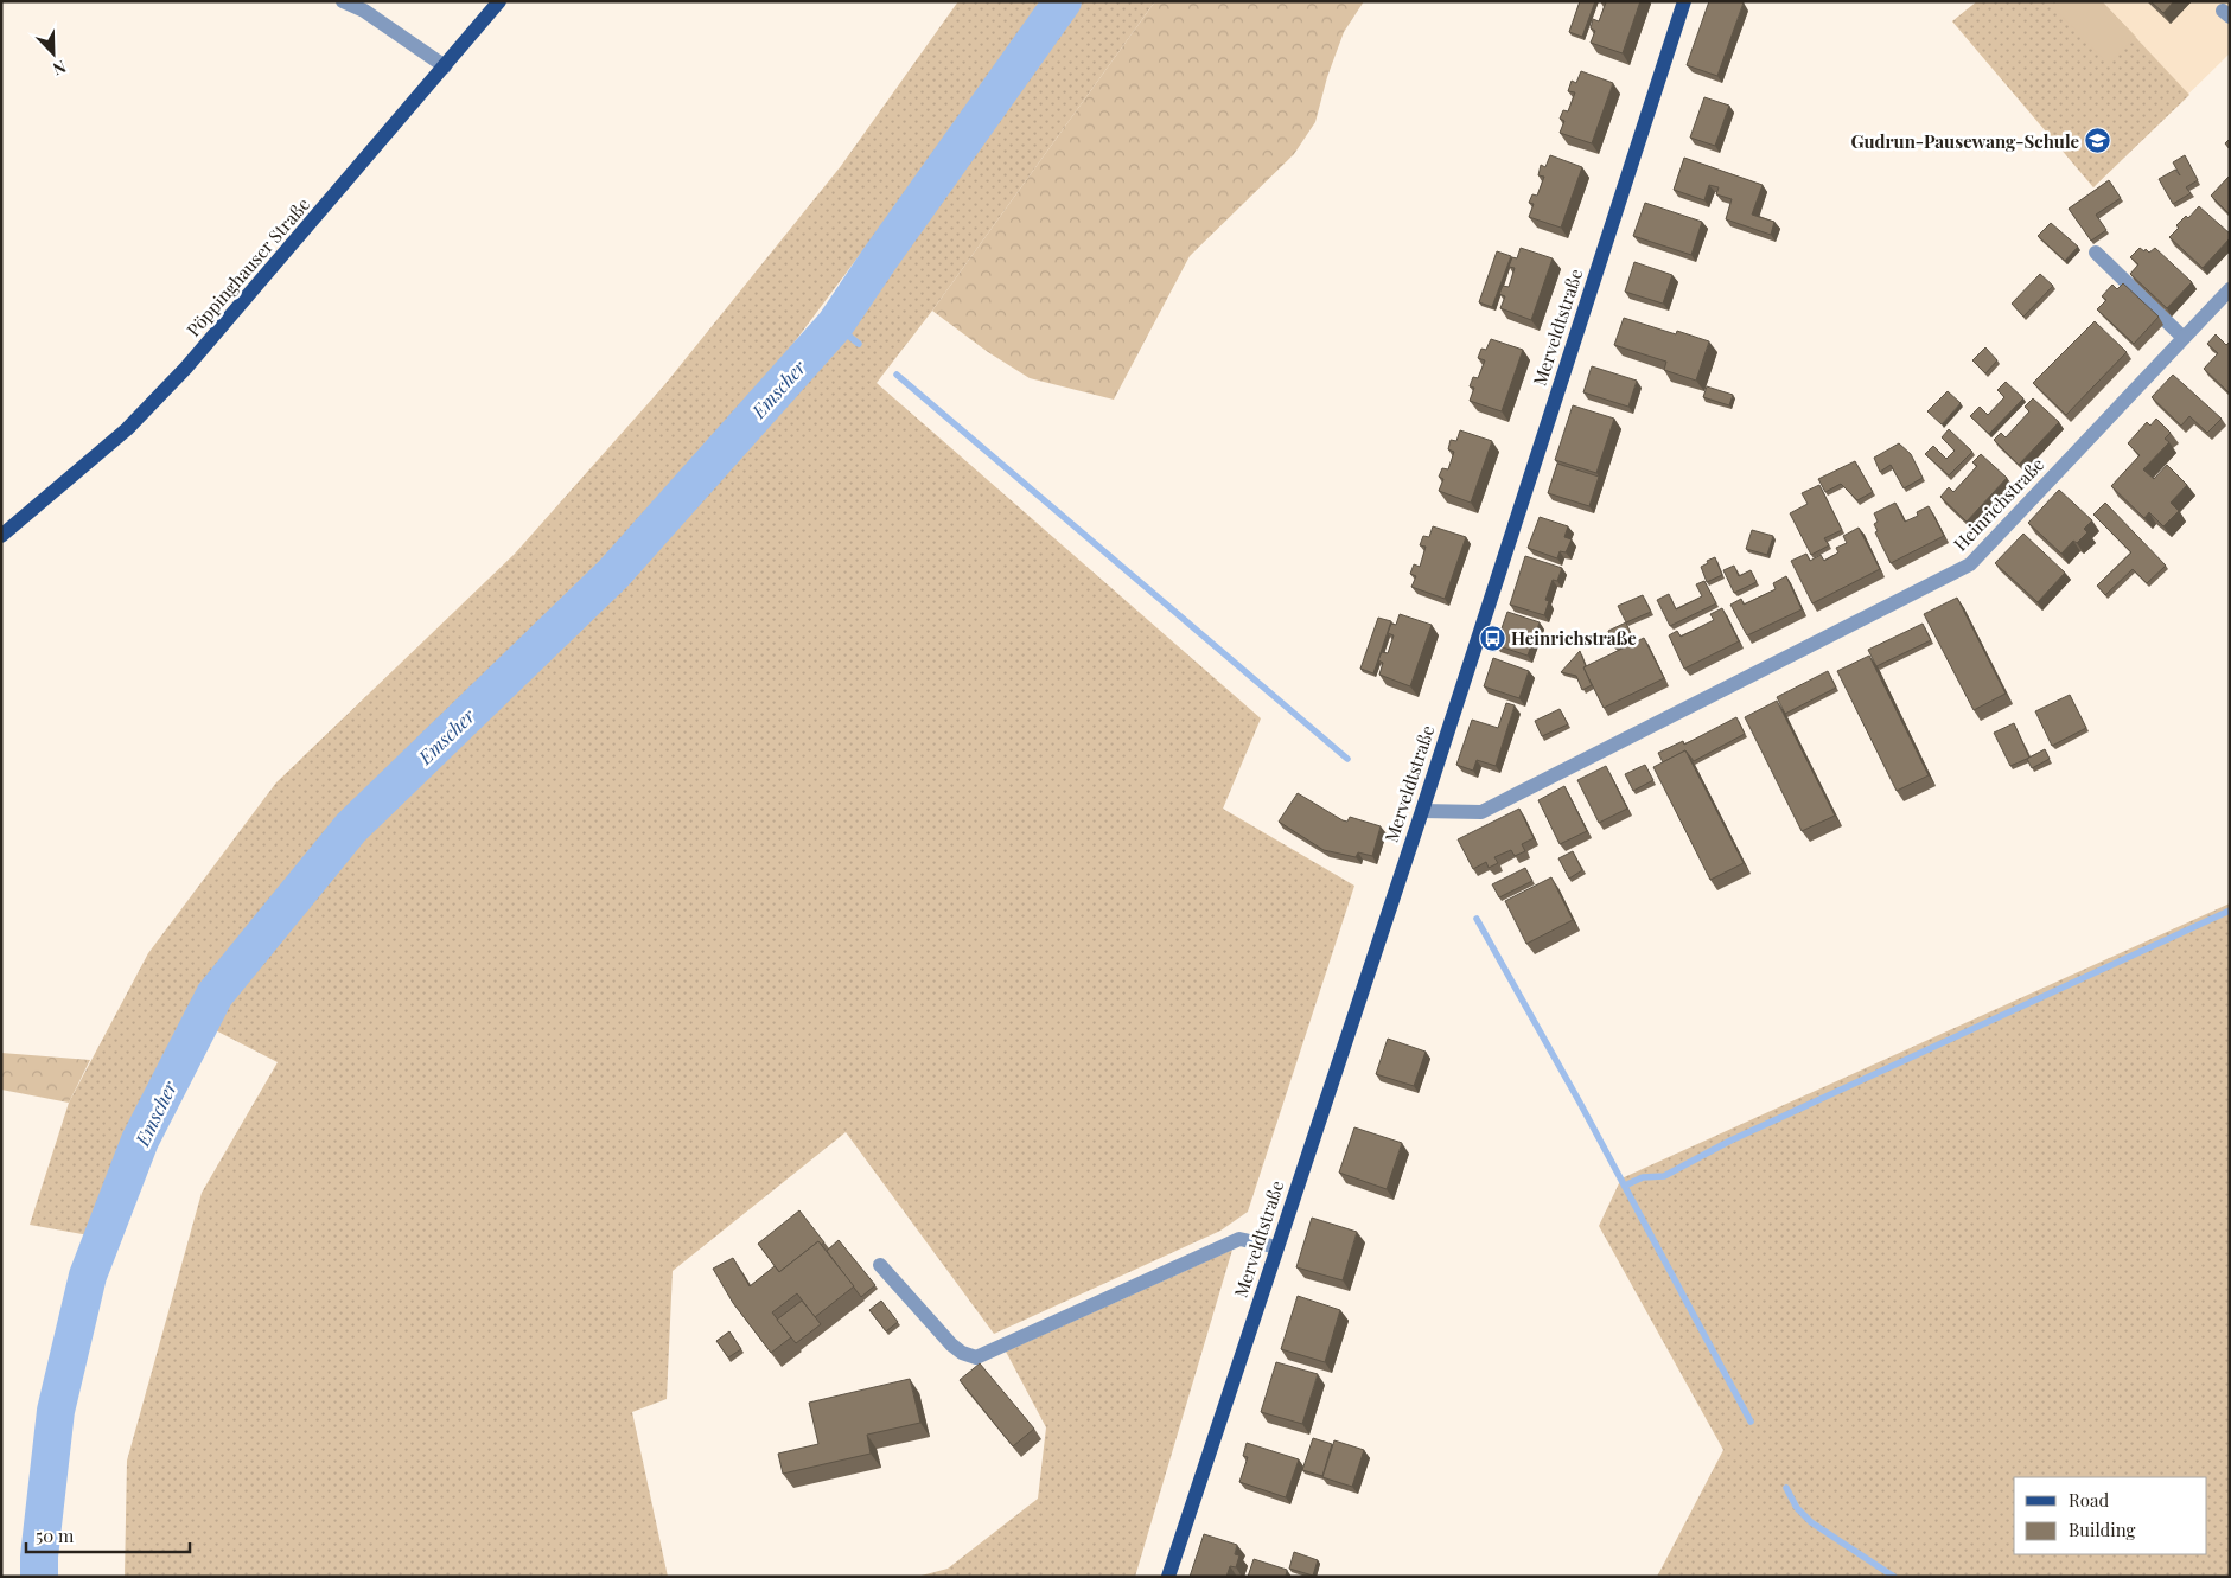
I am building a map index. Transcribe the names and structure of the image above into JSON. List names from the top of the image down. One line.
{"streets":{"main road":["Pöppinghauser Straße","Merveldtstraße"],"street":["Heinrichstraße"]},"crossings":[["Merveldtstraße","Heinrichstraße"]],"water":["Emscher"],"places":{"school or university":["Gudrun-Pausewang-Schule"],"bus stop":["Heinrichstraße"]},"legend":["Road","Building"],"scale_bar":"50 m","north":"bottom right"}
